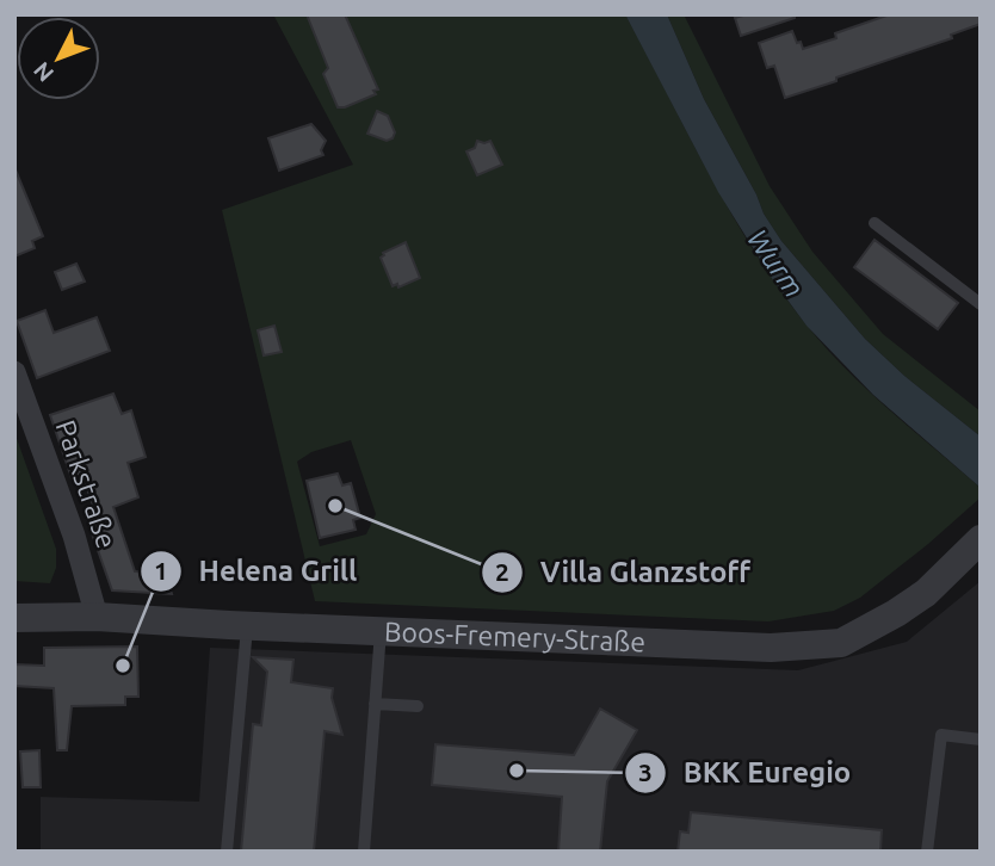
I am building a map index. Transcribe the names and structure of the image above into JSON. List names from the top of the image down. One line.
{"streets":{"street":["Parkstraße","Boos-Fremery-Straße"]},"crossings":[["Parkstraße","Boos-Fremery-Straße"]],"water":["Wurm"],"places":["Villa Glanzstoff","Helena Grill","BKK Euregio"],"north":"bottom left"}
